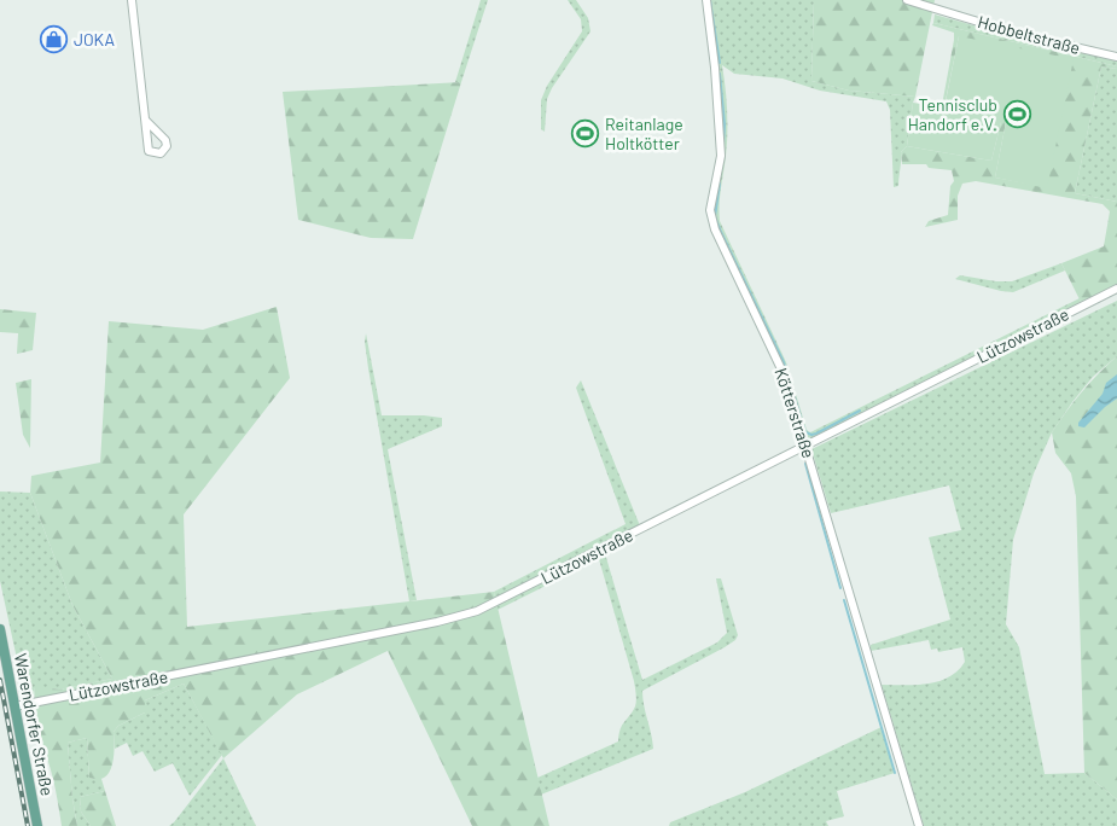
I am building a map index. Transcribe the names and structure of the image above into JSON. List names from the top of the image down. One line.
{"streets":{"main road":["Warendorfer Straße"],"street":["Hobbeltstraße","Lützowstraße","Kötterstraße"]},"crossings":[["Lützowstraße","Kötterstraße"],["Lützowstraße","Warendorfer Straße"]],"places":{"shop":["JOKA"],"sports":["Tennisclub Handorf e.V.","Reitanlage Holtkötter"]}}
